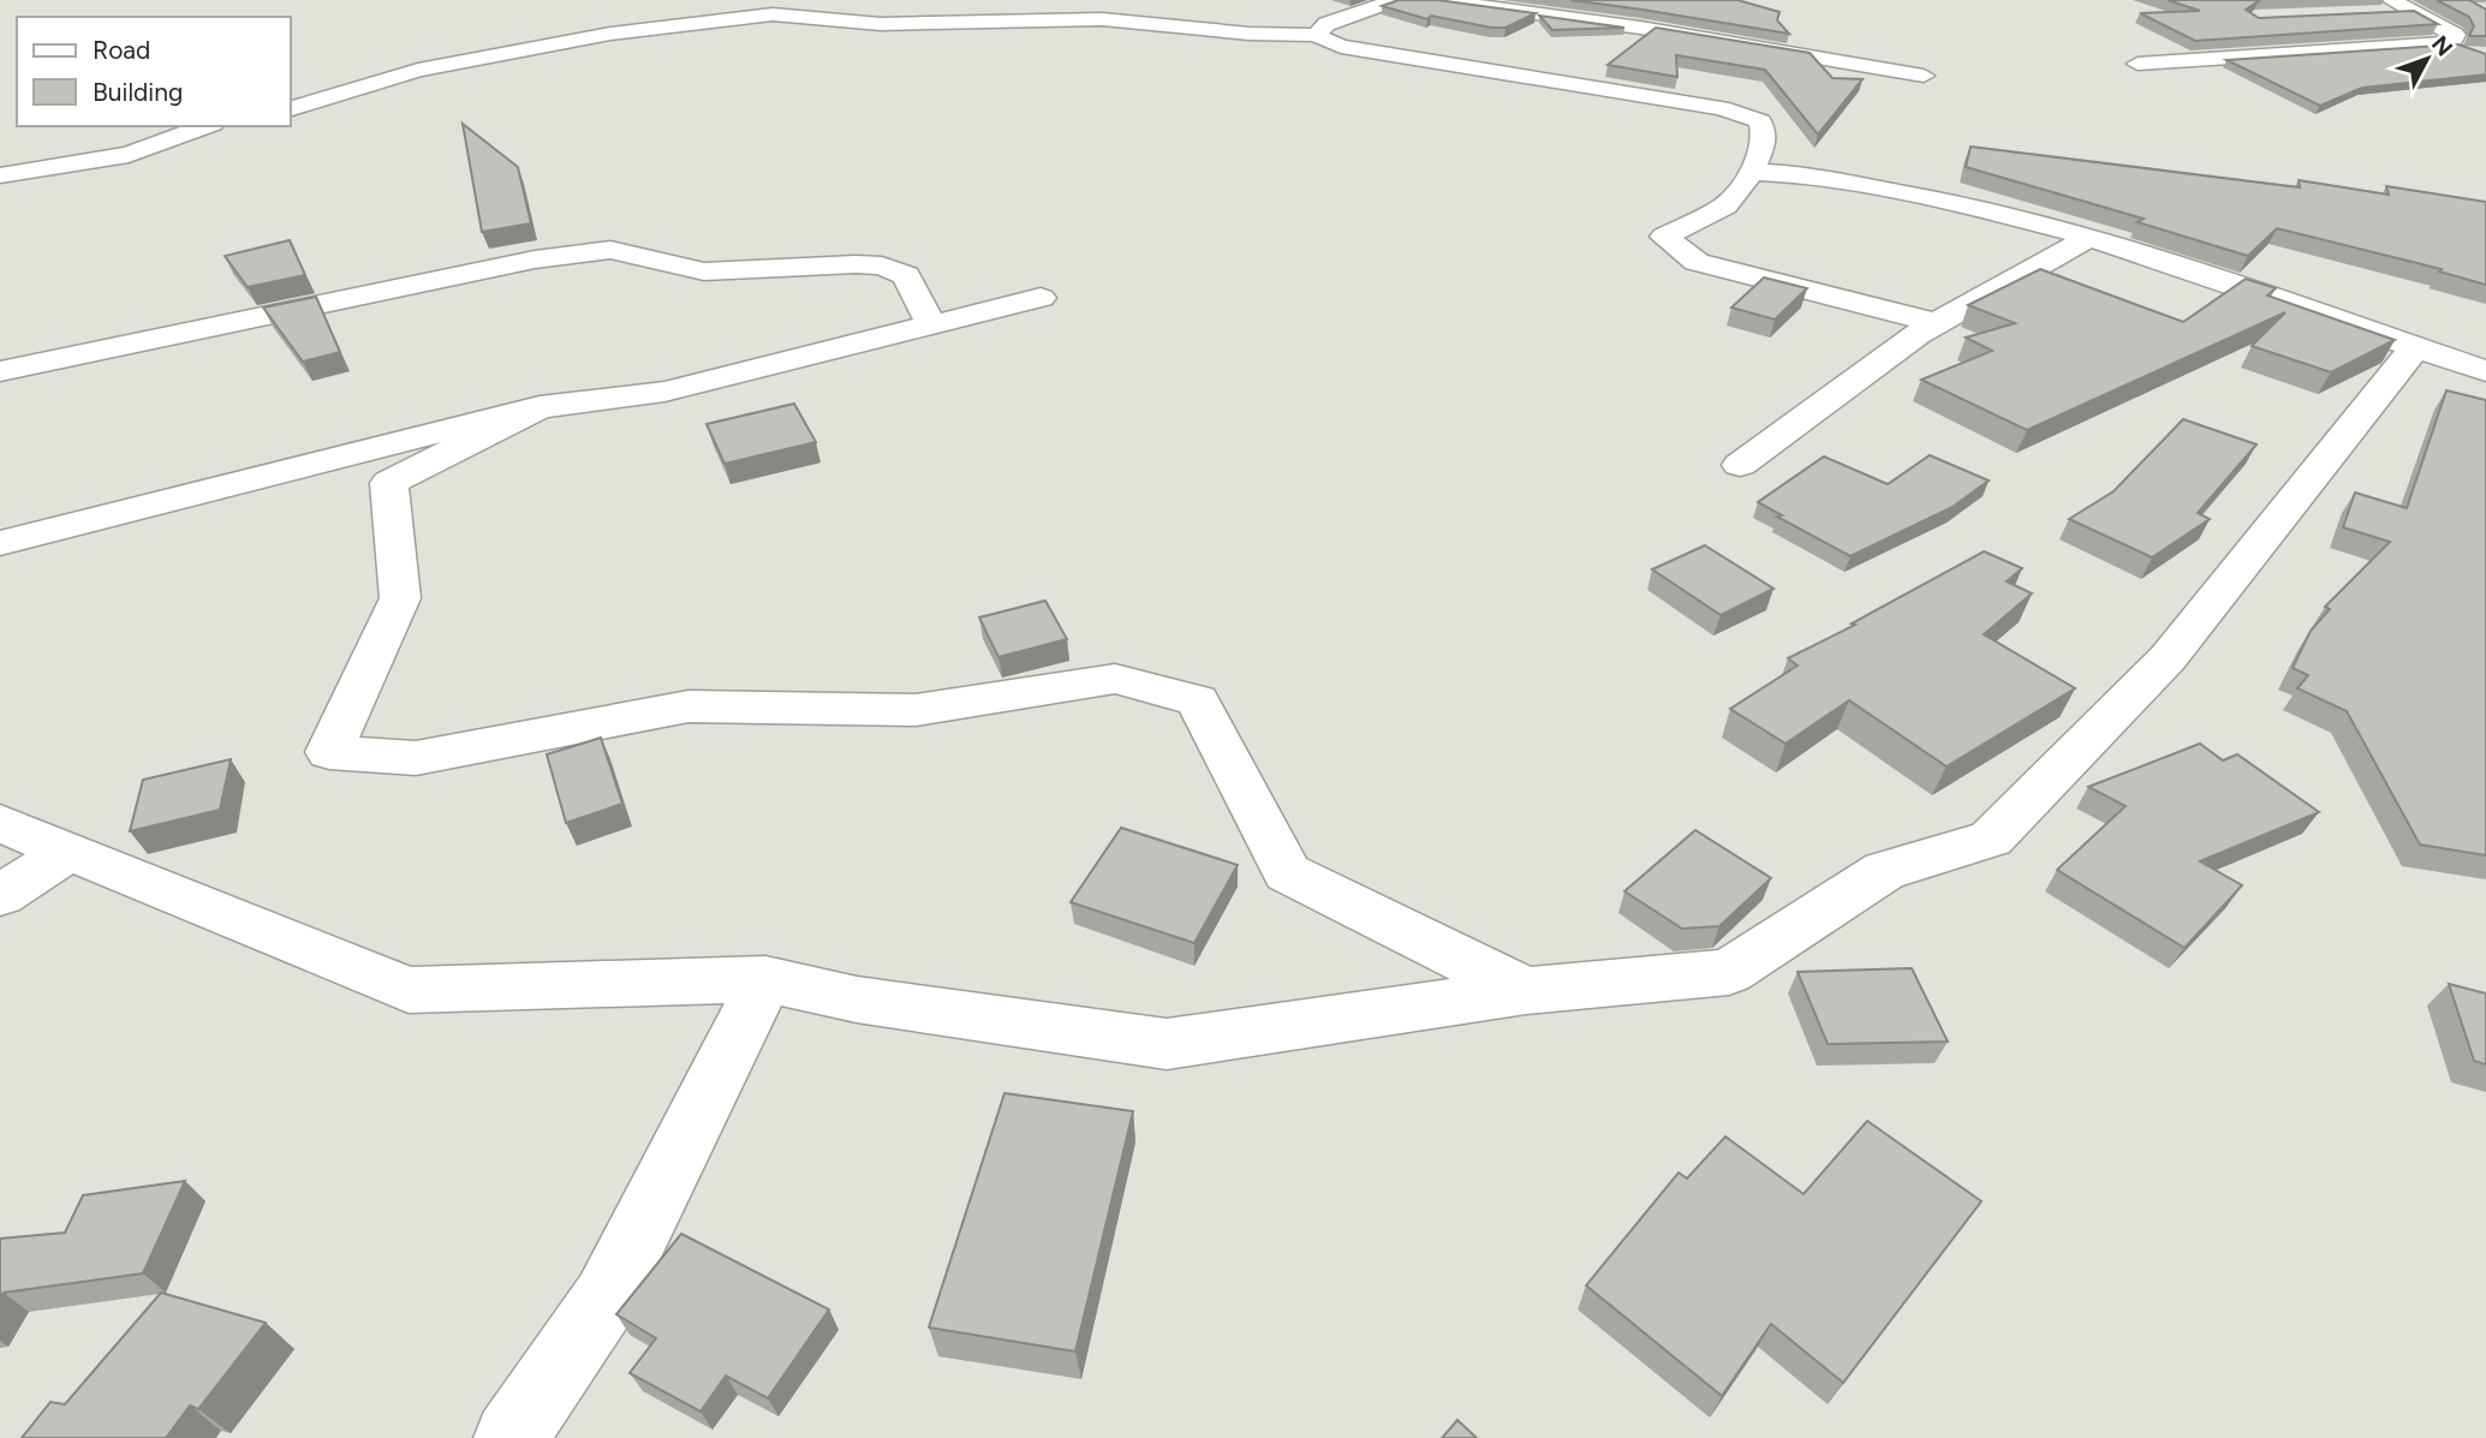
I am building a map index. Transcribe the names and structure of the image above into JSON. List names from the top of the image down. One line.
{"legend":["Road","Building"],"north":"top right"}
